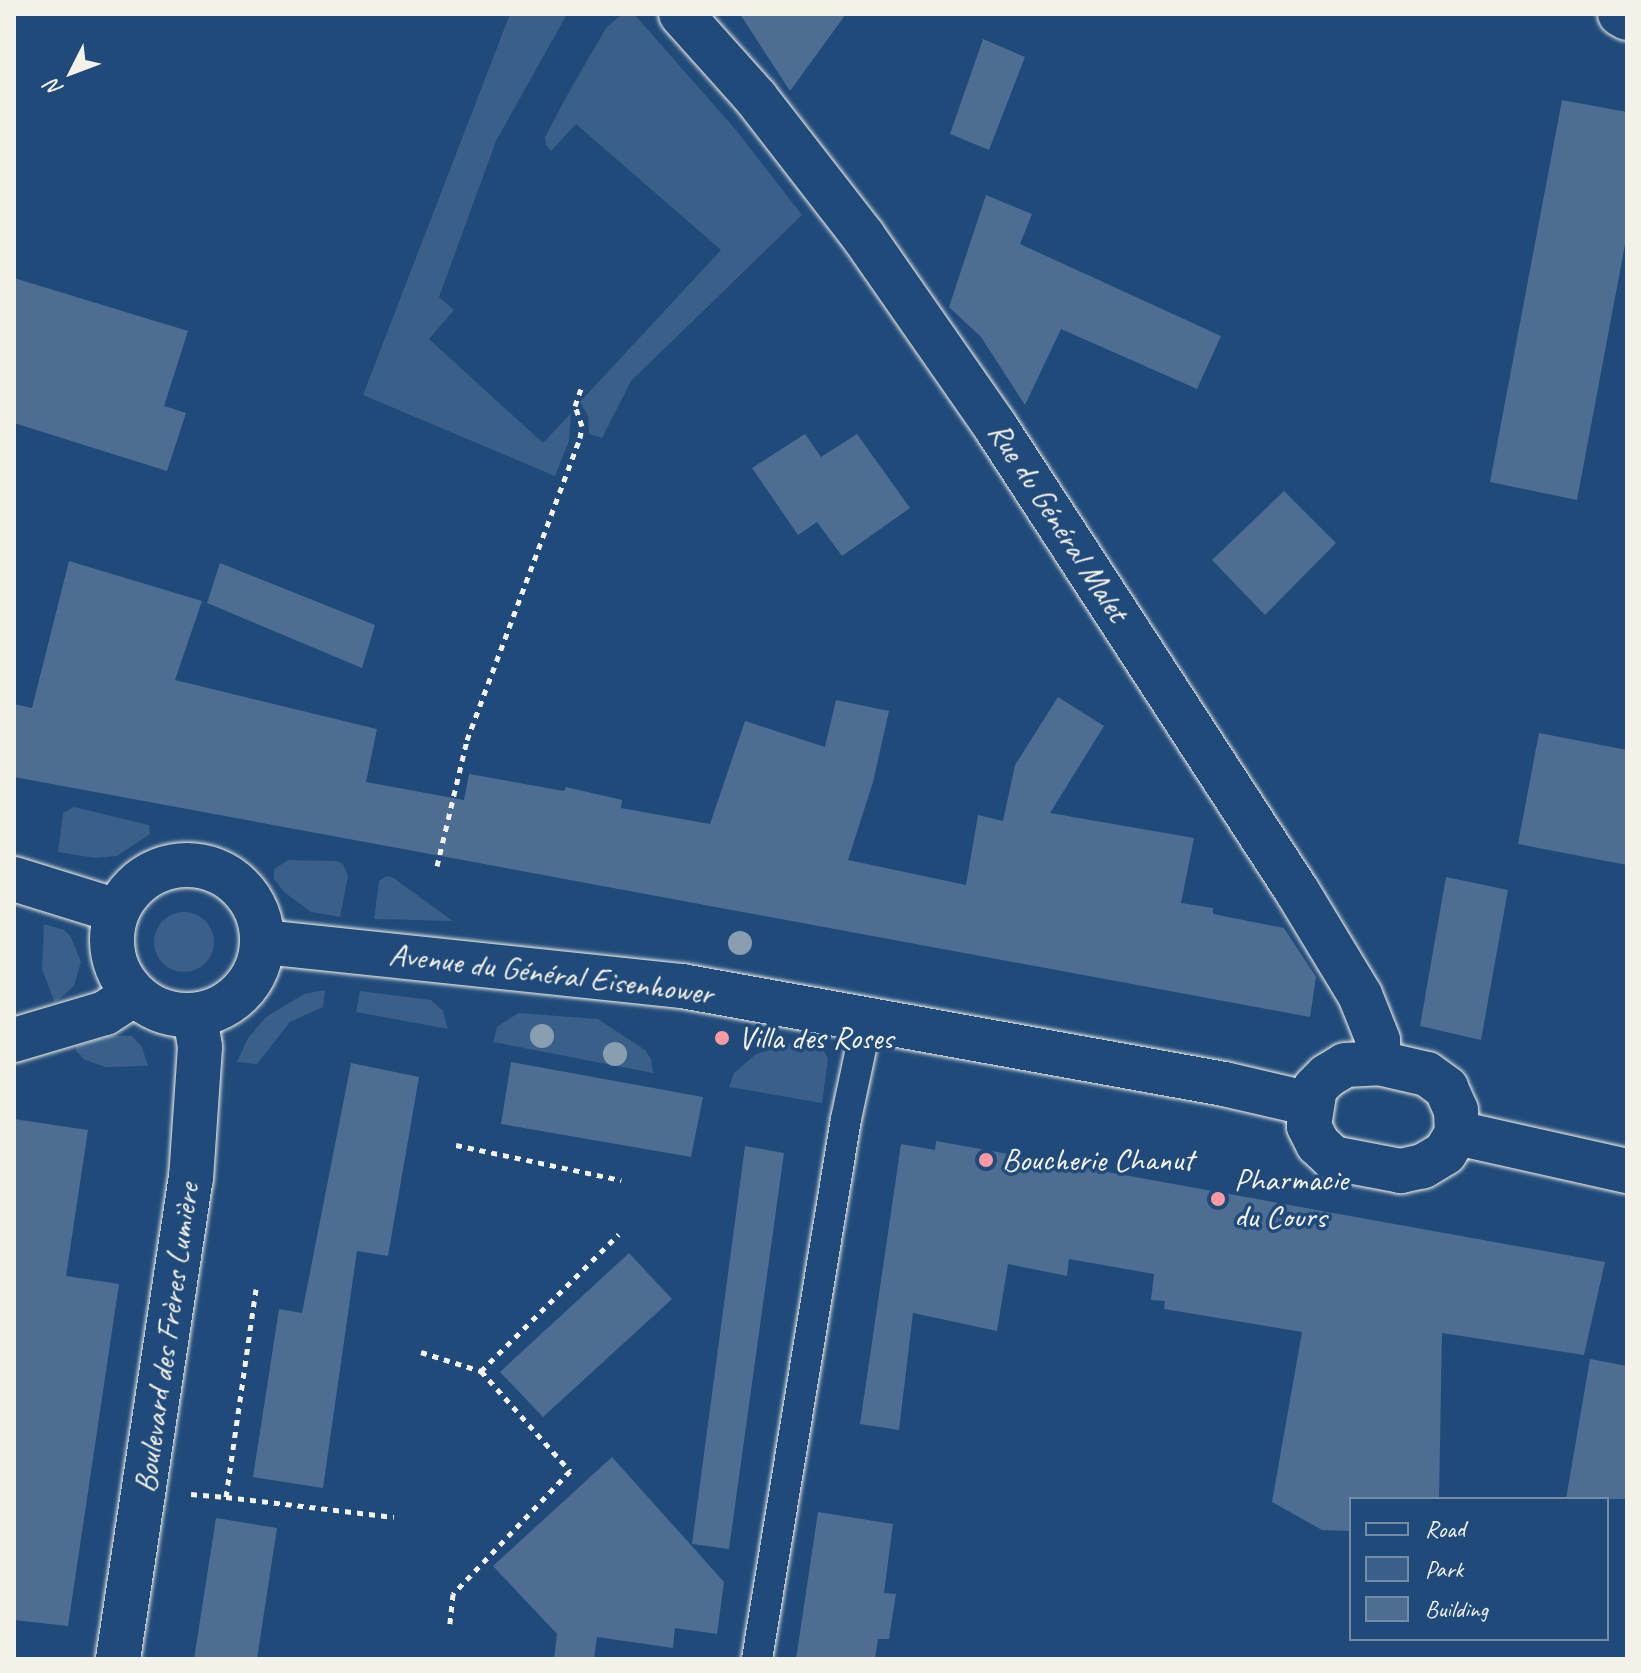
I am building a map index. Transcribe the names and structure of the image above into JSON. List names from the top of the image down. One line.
{"streets":{"main road":["Rue du Général Malet","Avenue du Général Eisenhower","Boulevard des Frères Lumière"]},"crossings":[["Rue du Général Malet","Avenue du Général Eisenhower"],["Avenue du Général Eisenhower","Boulevard des Frères Lumière"]],"places":["Villa des Roses","Boucherie Chanut","Pharmacie du Cours"],"legend":["Road","Park","Building"],"north":"bottom left"}
